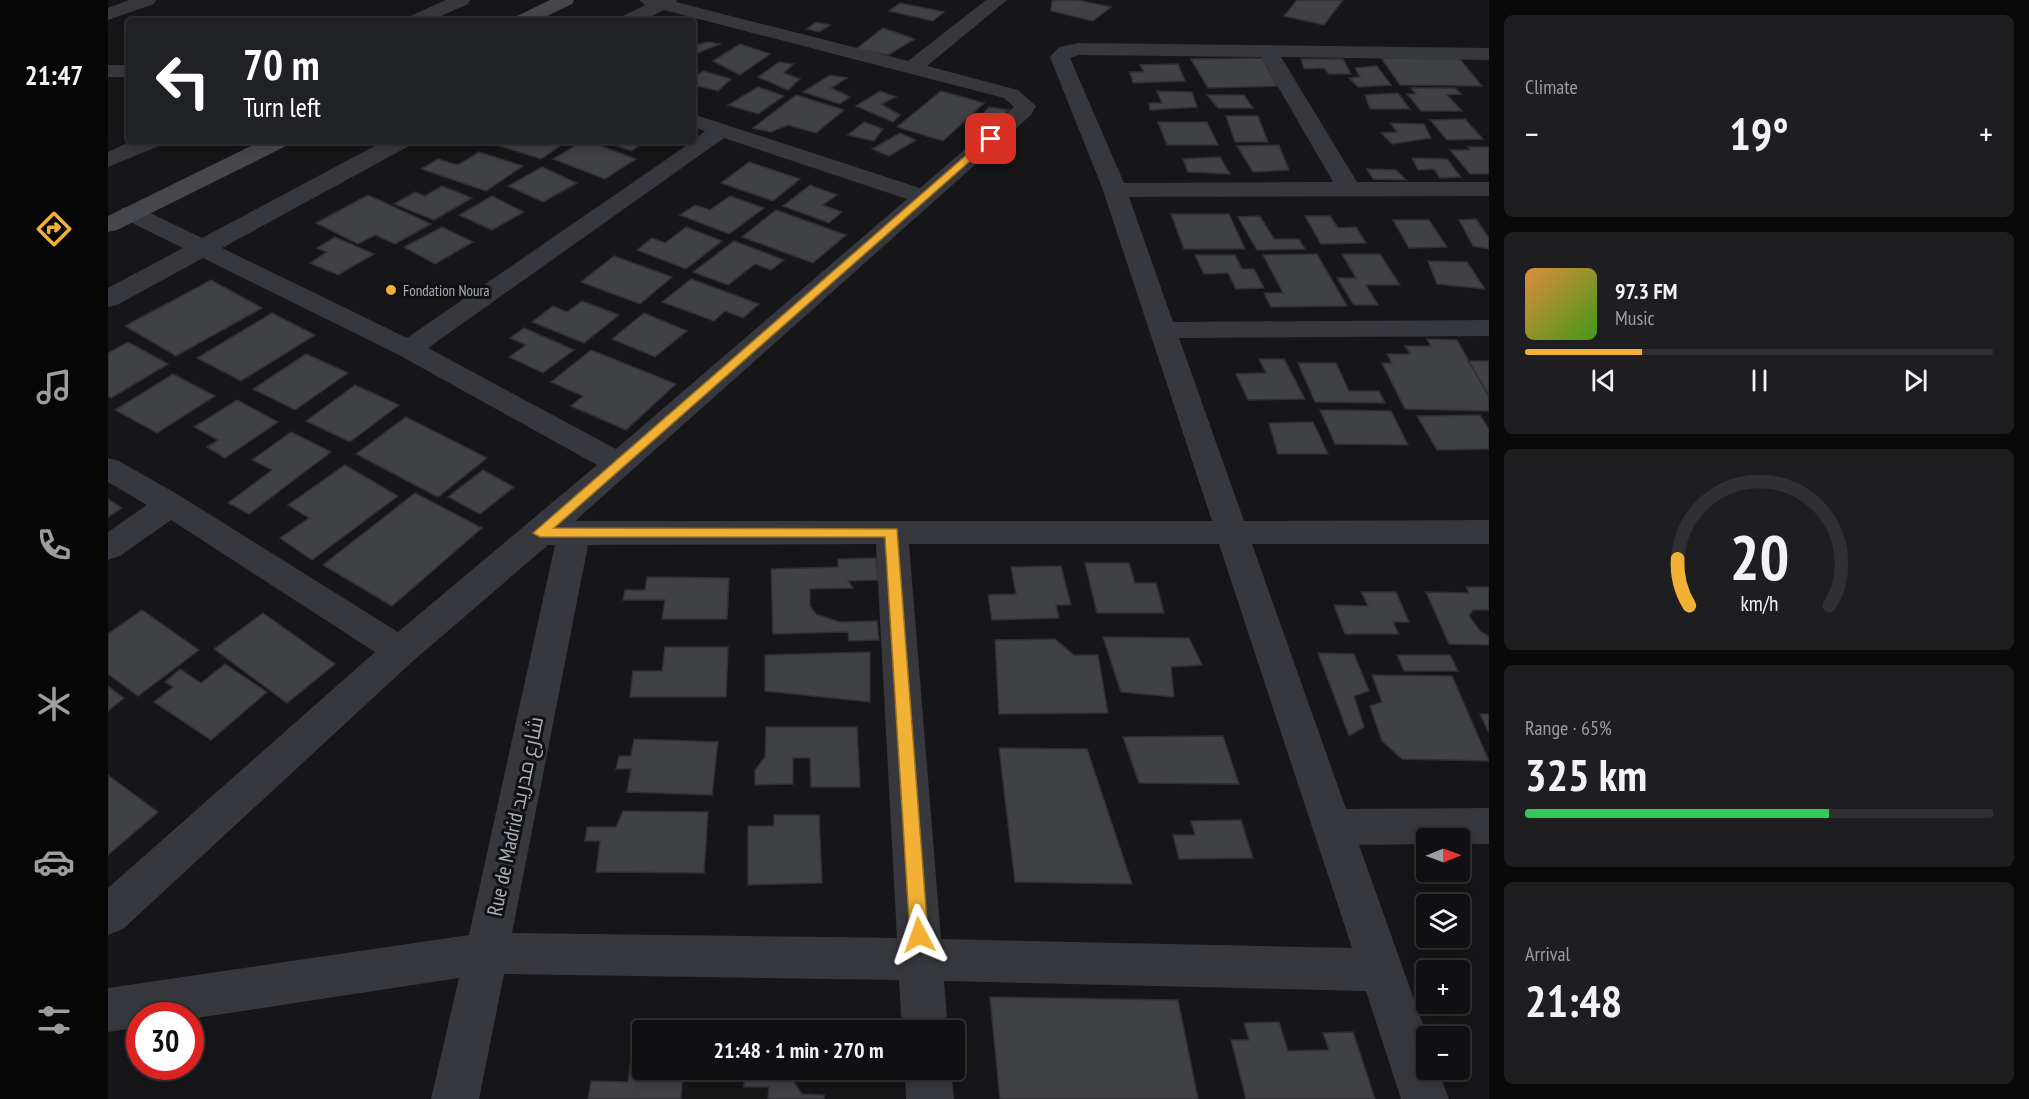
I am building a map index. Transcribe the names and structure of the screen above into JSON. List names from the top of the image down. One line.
{"streets":{"street":["Rue de Madrid شارع مدريد"]},"places":["Fondation Noura"],"north":"right","page":{"tabs":"21:47","tile":["Climate",["Range · 65%","325 km"],["Arrival","21:48"]],"turn":["70 m","Turn left"],"heat":["−","19°","+"],"song":["97.3 FM","Music"],"map_buttons":["+","−"],"limit":"30","trip":"21:48 · 1 min · 270 m","gauge":["20","km/h"]}}
